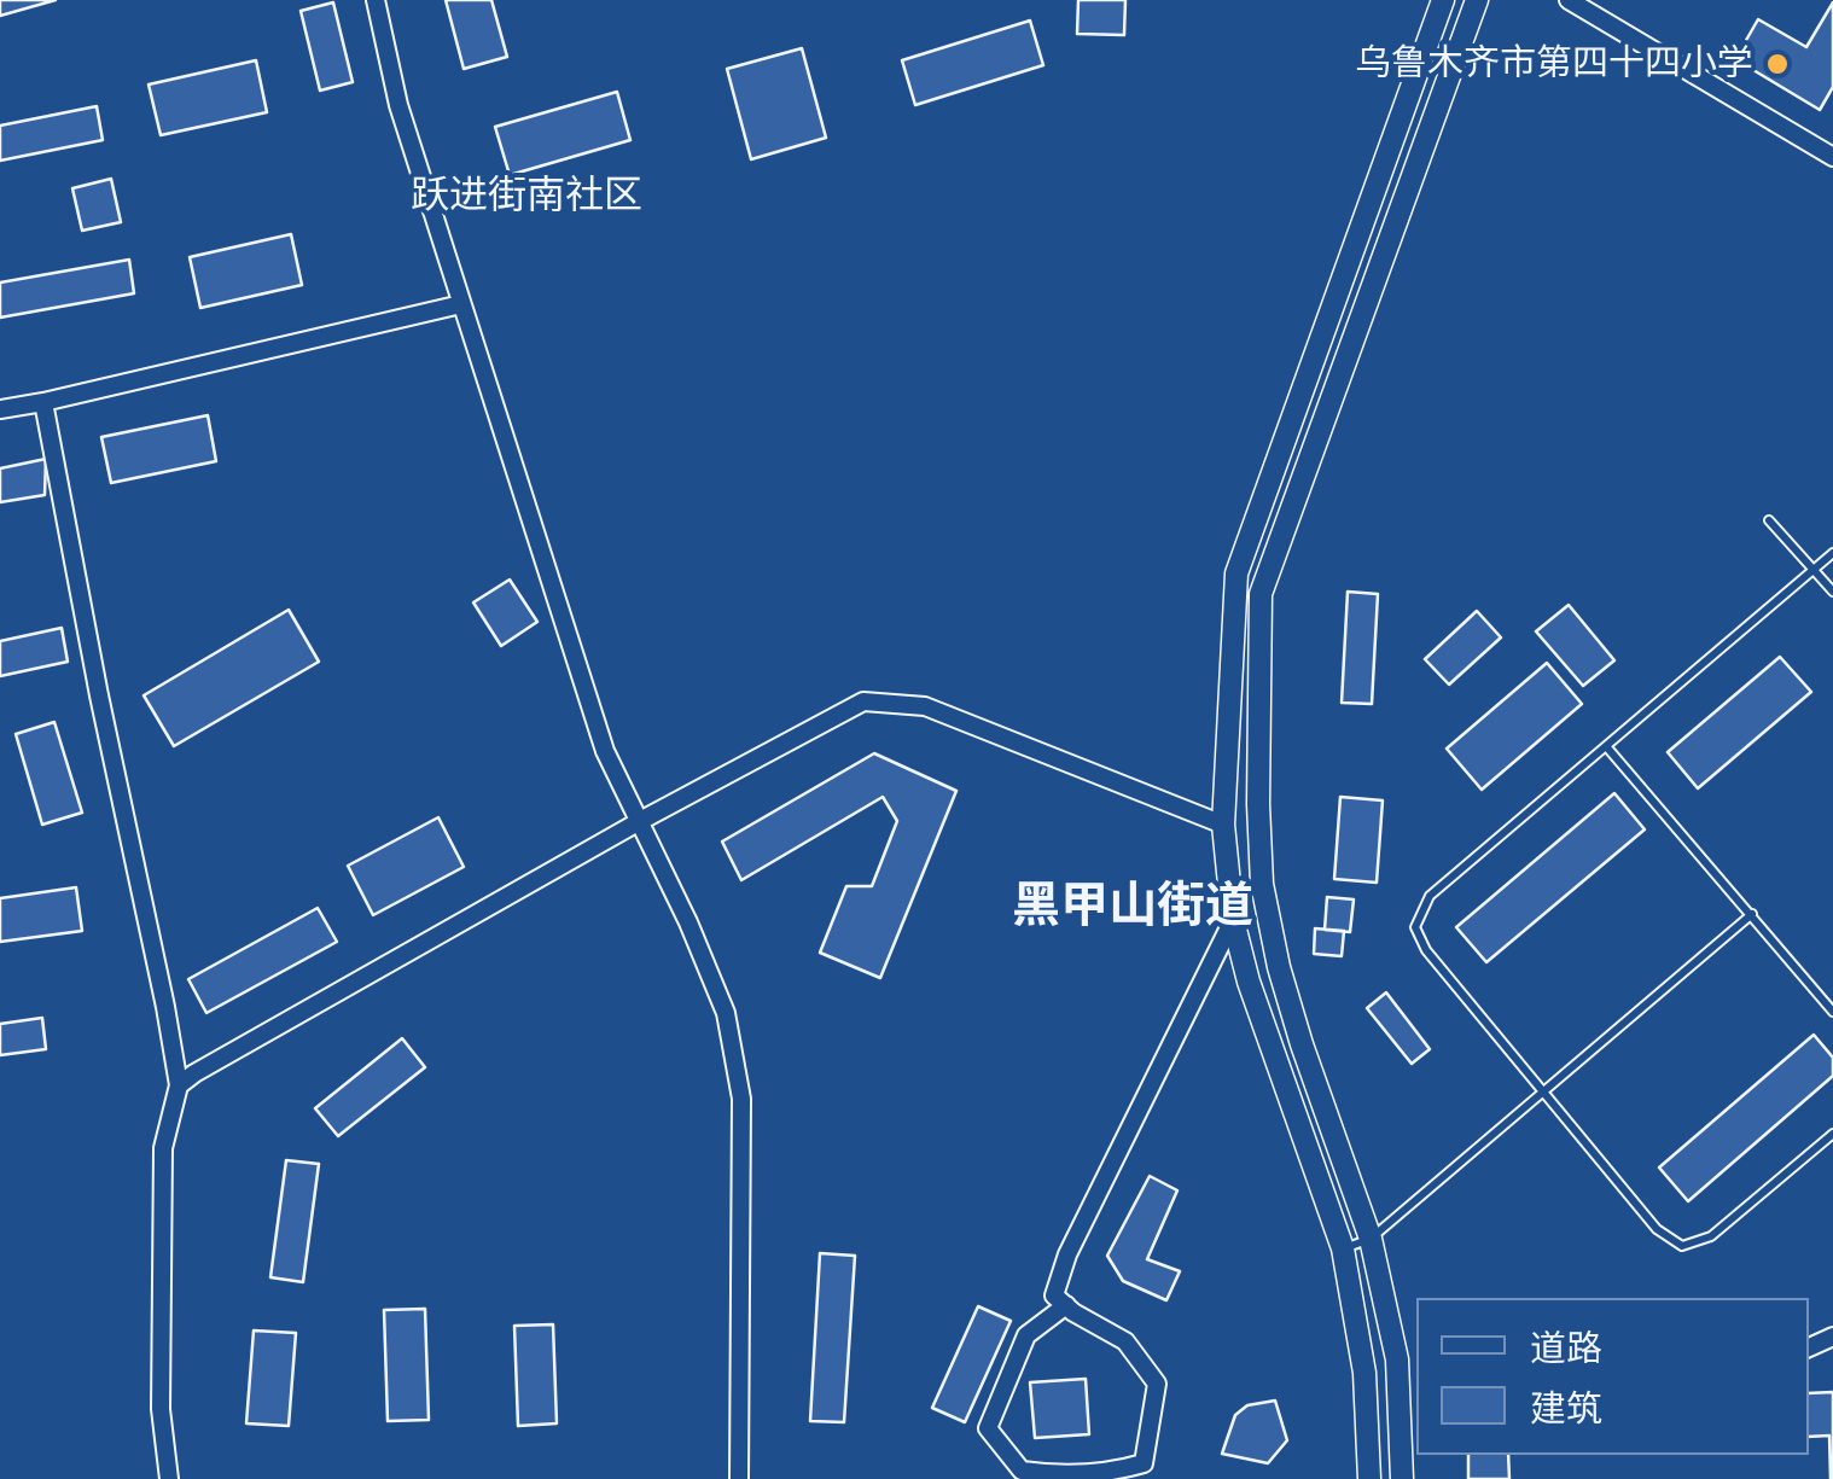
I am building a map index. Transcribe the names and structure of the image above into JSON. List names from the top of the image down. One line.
{"districts":["跃进街南社区","黑甲山街道"],"places":["乌鲁木齐市第四十四小学"],"legend":["道路","建筑"]}
